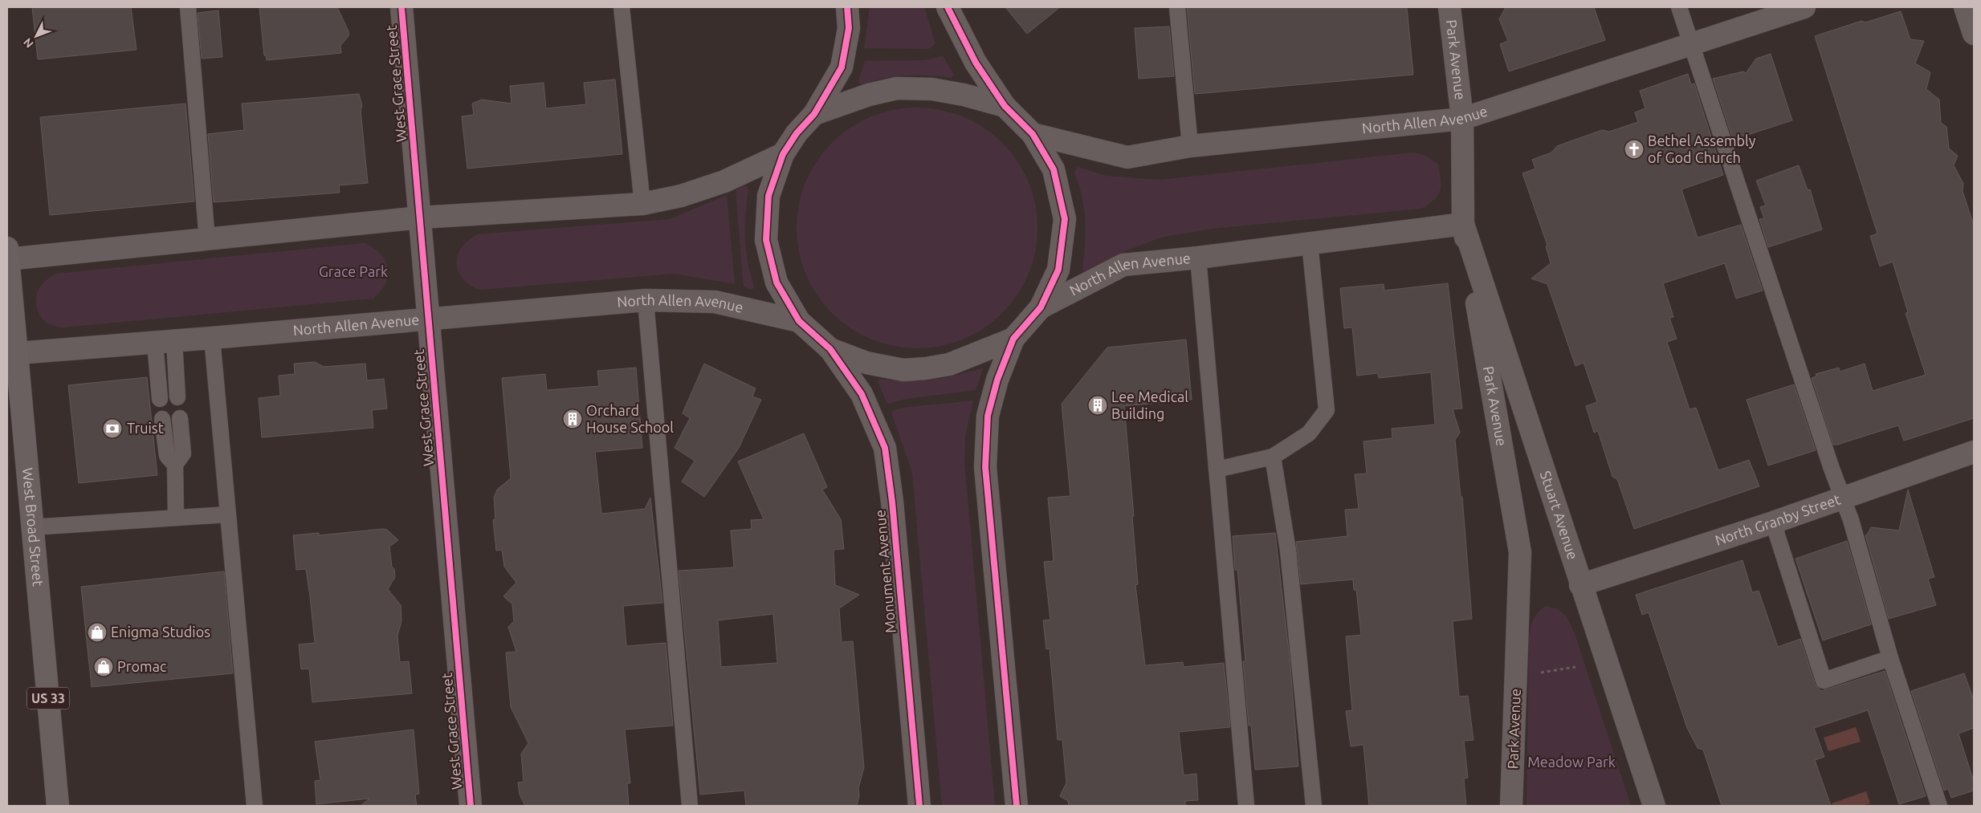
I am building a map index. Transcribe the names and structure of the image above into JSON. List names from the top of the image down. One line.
{"streets":{"main road":["West Broad Street","US 33"],"street":["Park Avenue","West Grace Street","North Allen Avenue","Stuart Avenue","North Granby Street","Monument Avenue"]},"crossings":[["Park Avenue","North Allen Avenue"],["Park Avenue","Stuart Avenue"],["West Grace Street","North Allen Avenue"],["North Allen Avenue","Stuart Avenue"],["North Allen Avenue","West Broad Street"],["Stuart Avenue","North Granby Street"]],"parks":["Grace Park","Meadow Park"],"places":{"church":["Bethel Assembly of God Church"],"building":["Lee Medical Building","Orchard House School"],"bank":["Truist"],"shop":["Enigma Studios","Promac"]},"north":"bottom left"}
